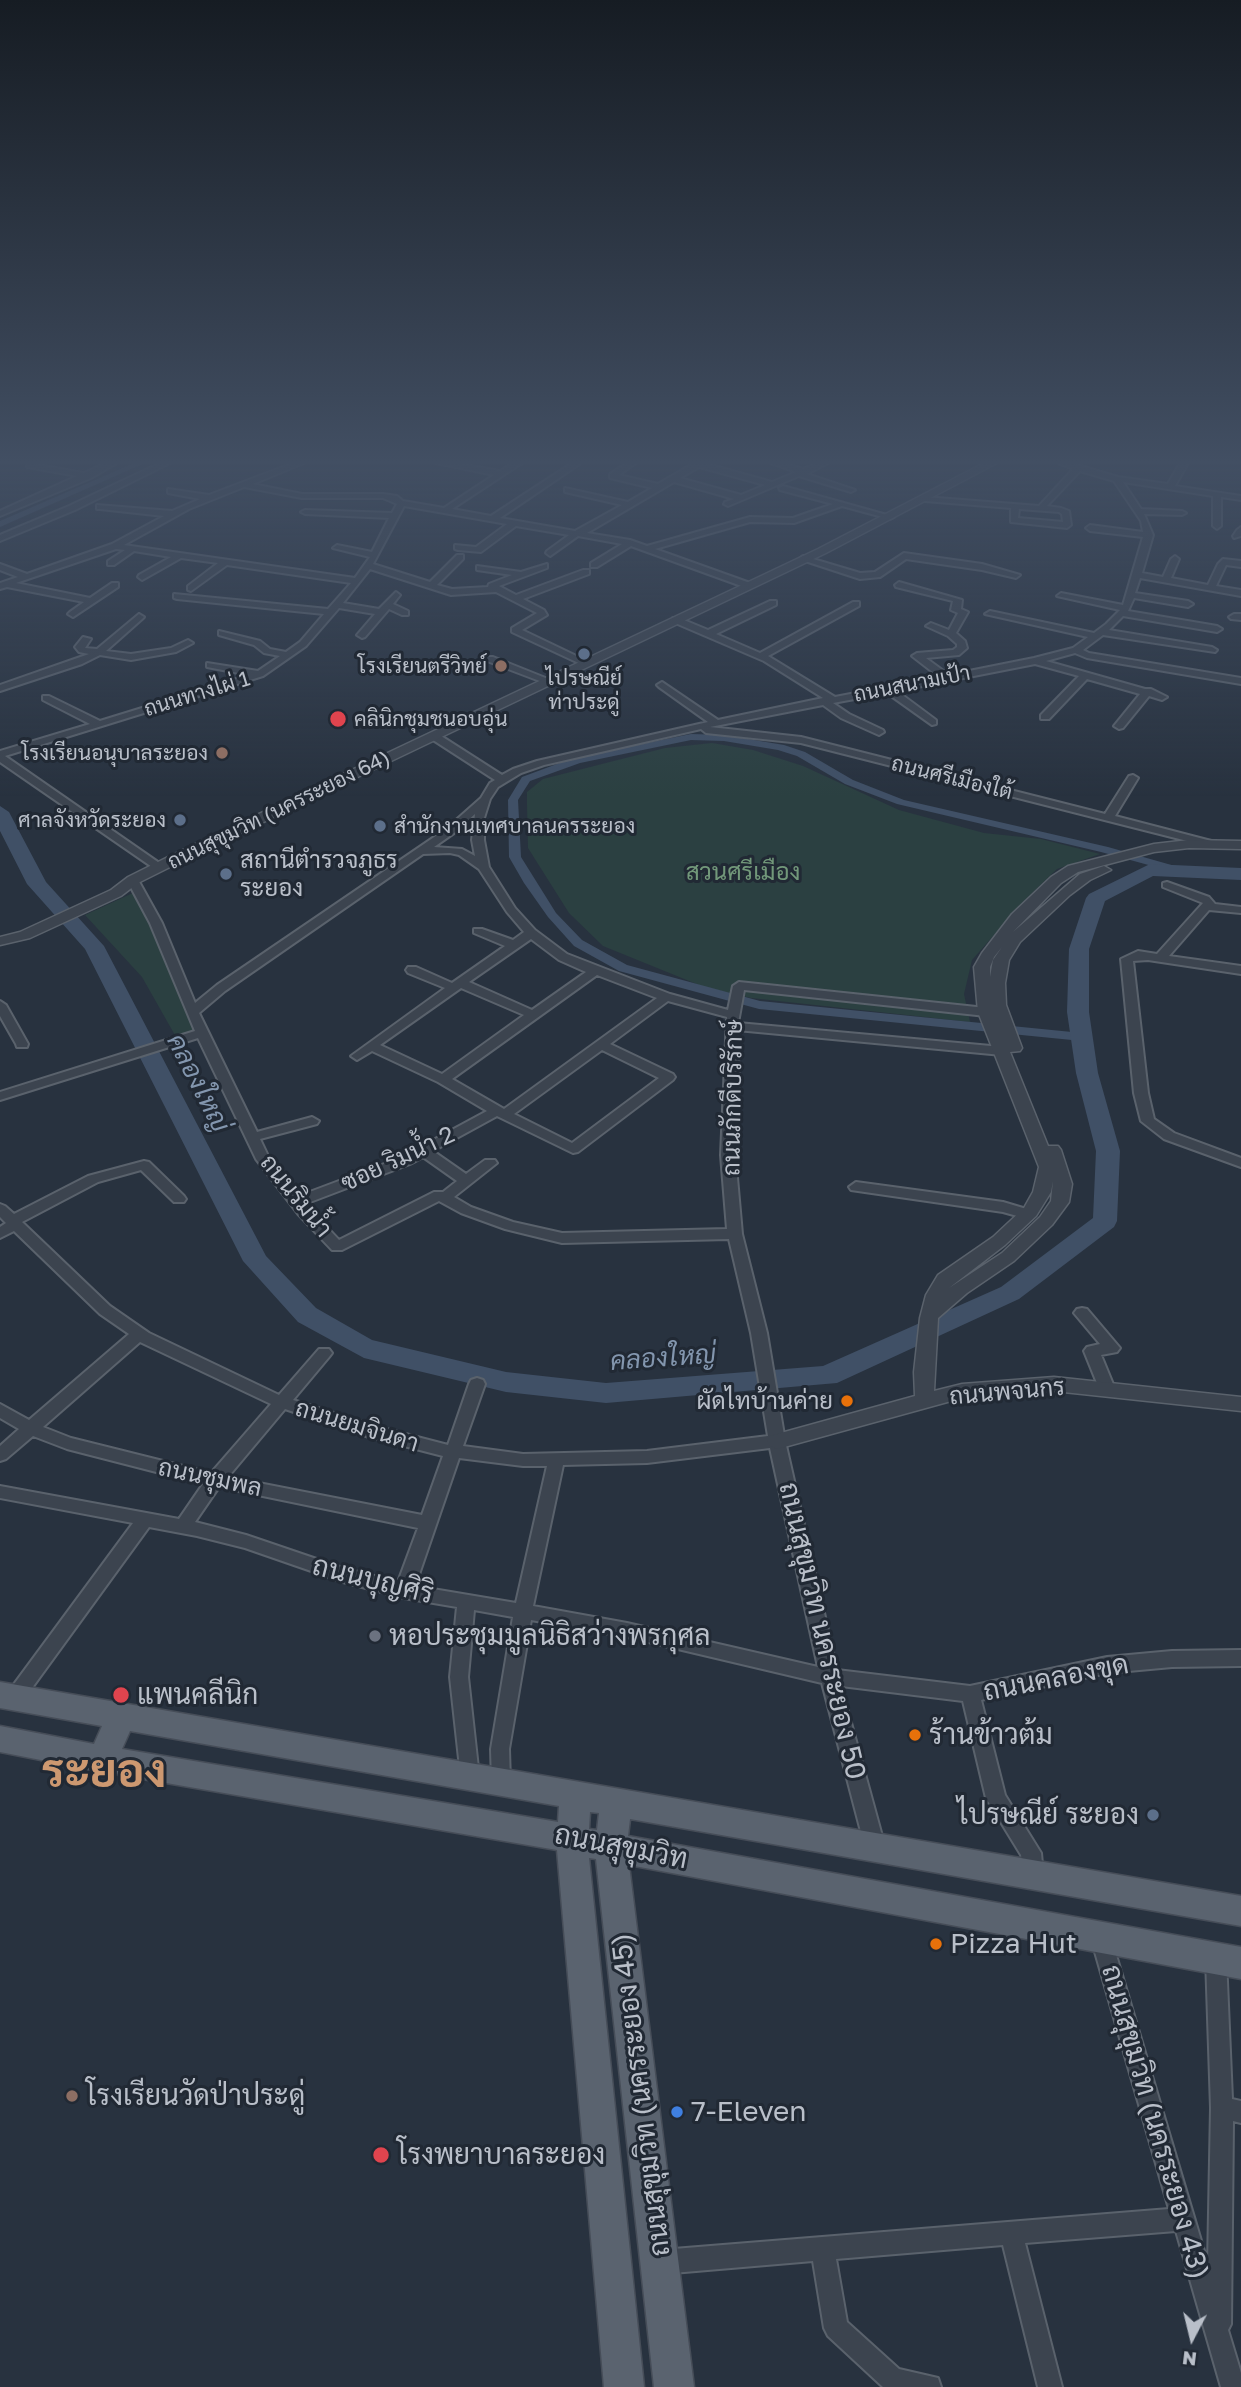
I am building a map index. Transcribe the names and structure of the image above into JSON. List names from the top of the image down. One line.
{"streets":{"main road":["ถนนสุขุมวิท","ถนนสุขุมวิท (นครระยอง 45)"],"street":["ถนนสนามเป้า","ถนนทางไผ่ 1","ถนนศรีเมืองใต้","ถนนสุขุมวิท (นครระยอง 64)","ถนนภักดีบริรักษ์","ซอย ริมน้ำ 2","ถนนริมน้ำ","ถนนพจนกร","ถนนยมจินดา","ถนนชุมพล","ถนนบุญศิริ","ถนนสุขุมวิท นครระยอง 50","ถนนคลองขุด","ถนนสุขุมวิท (นครระยอง 43)"]},"crossings":[["ถนนสนามเป้า","ถนนศรีเมืองใต้"],["ถนนสุขุมวิท (นครระยอง 64)","ถนนริมน้ำ"],["ถนนภักดีบริรักษ์","ถนนสุขุมวิท นครระยอง 50"],["ซอย ริมน้ำ 2","ถนนริมน้ำ"],["ถนนพจนกร","ถนนยมจินดา"],["ถนนพจนกร","ถนนสุขุมวิท นครระยอง 50"],["ถนนยมจินดา","ถนนสุขุมวิท นครระยอง 50"],["ถนนบุญศิริ","ถนนสุขุมวิท นครระยอง 50"],["ถนนบุญศิริ","ถนนคลองขุด"],["ถนนสุขุมวิท นครระยอง 50","ถนนคลองขุด"],["ถนนสุขุมวิท นครระยอง 50","ถนนสุขุมวิท"],["ถนนสุขุมวิท","ถนนสุขุมวิท (นครระยอง 45)"],["ถนนสุขุมวิท","ถนนสุขุมวิท (นครระยอง 43)"]],"districts":["ระยอง"],"water":["คลองใหญ่"],"parks":["สวนศรีเมือง"],"places":["ไปรษณีย์ ท่าประดู่","โรงเรียนตรีวิทย์","คลินิกชุมชนอบอุ่น","โรงเรียนอนุบาลระยอง","ศาลจังหวัดระยอง","สำนักงานเทศบาลนครระยอง","สถานีตำรวจภูธร ระยอง","ผัดไทบ้านค่าย","หอประชุมมูลนิธิสว่างพรกุศล","แพนคลีนิก","ร้านข้าวต้ม","ไปรษณีย์ ระยอง","Pizza Hut","โรงเรียนวัดป่าประดู่","7-Eleven","โรงพยาบาลระยอง"],"north":"bottom"}
